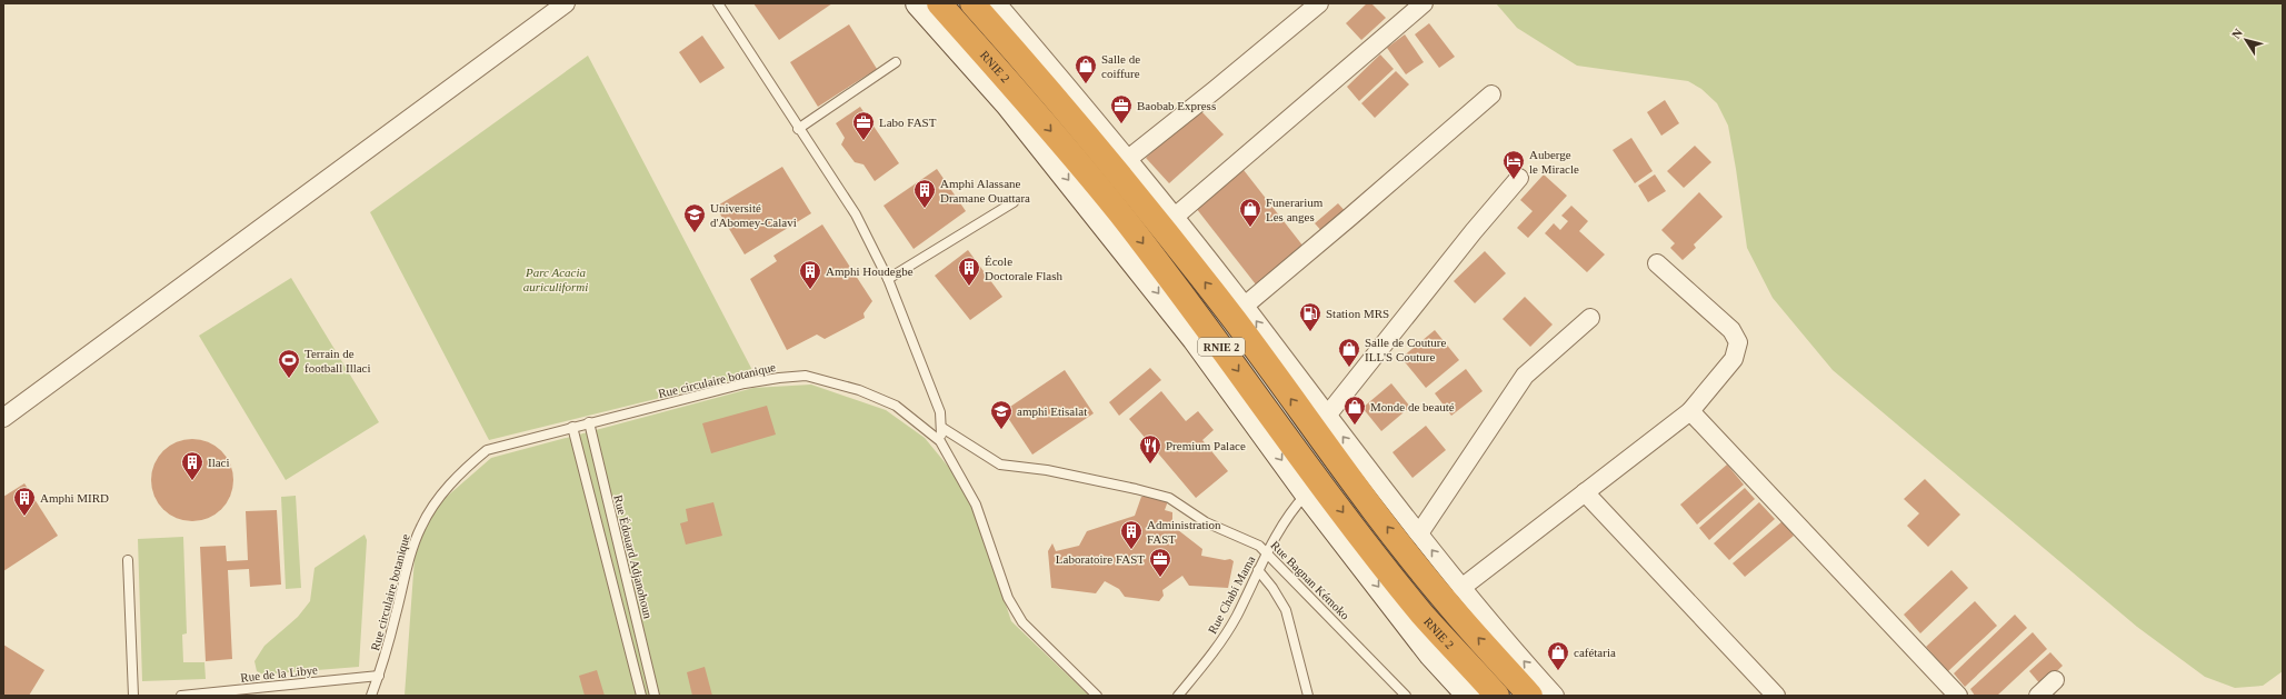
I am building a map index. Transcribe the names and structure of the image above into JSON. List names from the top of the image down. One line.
{"streets":{"highway":["RNIE 2"],"lane":["Rue circulaire botanique","Rue Édouard Adjanohoun","Rue Bagnan Kémoko","Rue Chabi Mama","Rue de la Libye"]},"crossings":[["RNIE 2","Rue Chabi Mama"],["Rue circulaire botanique","Rue Édouard Adjanohoun"],["Rue circulaire botanique","Rue de la Libye"],["Rue Bagnan Kémoko","Rue Chabi Mama"]],"parks":["Parc Acacia auriculiformi"],"places":{"shop":["Salle de coiffure","Funerarium Les anges","Salle de Couture ILL'S Couture","Monde de beauté","cafétaria"],"office":["Baobab Express","Labo FAST","Laboratoire FAST"],"hotel":["Auberge le Miracle"],"building":["Amphi Alassane Dramane Ouattara","École Doctorale Flash","Amphi Houdegbe","Ilaci","Amphi MIRD","Administration FAST"],"school or university":["Université d'Abomey-Calavi","amphi Etisalat"],"fuel station":["Station MRS"],"sports":["Terrain de football Illaci"],"restaurant":["Premium Palace"]},"north":"top left"}
